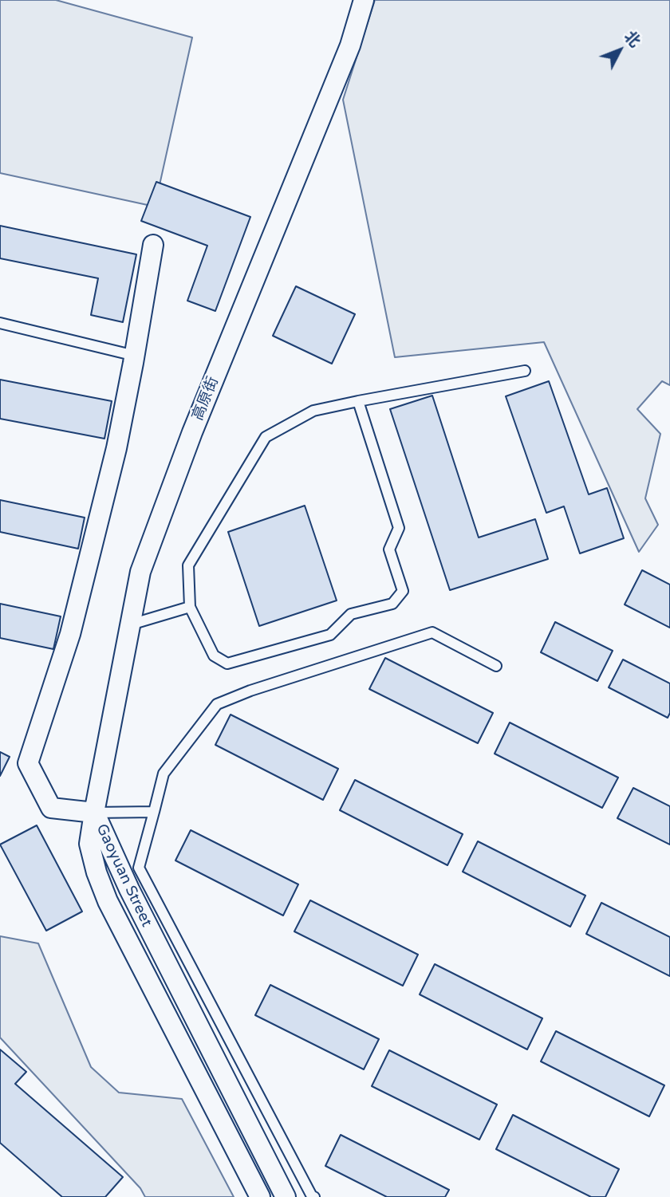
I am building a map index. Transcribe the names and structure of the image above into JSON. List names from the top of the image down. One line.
{"streets":{"street":["高原街","Gaoyuan Street"]},"crossings":[["高原街","Gaoyuan Street"]],"north":"top right"}
